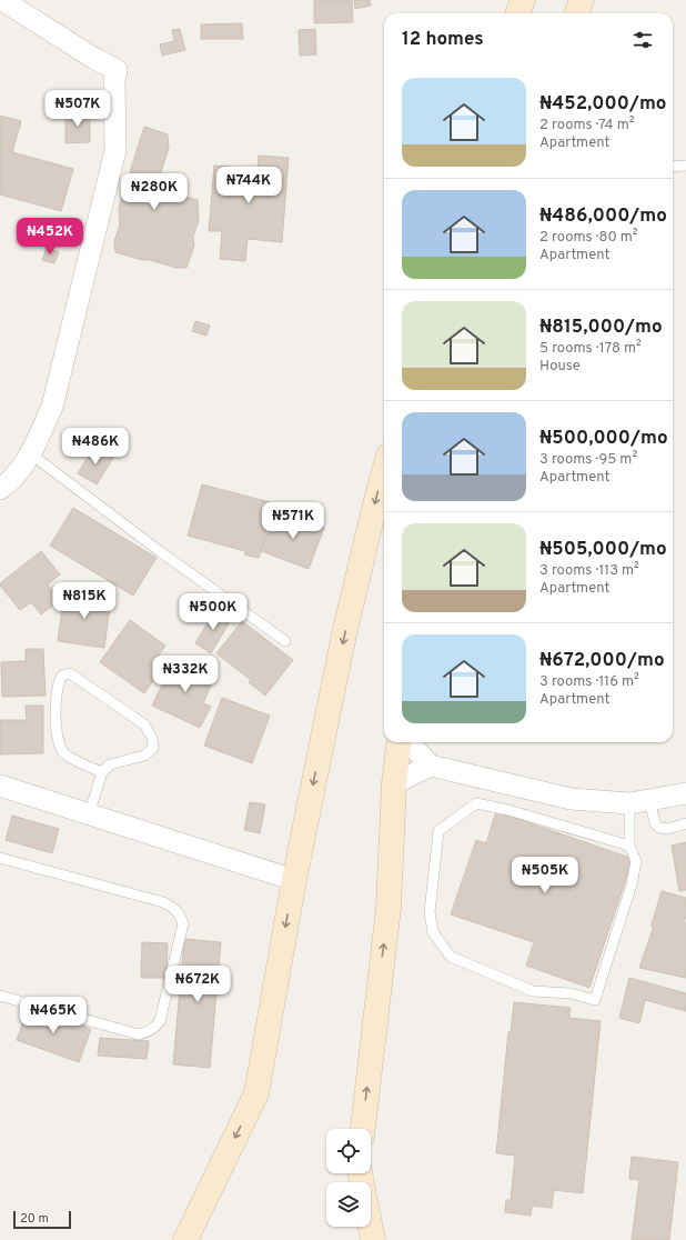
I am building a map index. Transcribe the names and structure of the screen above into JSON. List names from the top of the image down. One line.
{"scale_bar":"20 m","page":{"heading":"12 homes","list":[{"name":"₦452,000/mo","note":"2 rooms · 74 m² · Apartment"},{"name":"₦486,000/mo","note":"2 rooms · 80 m² · Apartment"},{"name":"₦815,000/mo","note":"5 rooms · 178 m² · House"},{"name":"₦500,000/mo","note":"3 rooms · 95 m² · Apartment"},{"name":"₦505,000/mo","note":"3 rooms · 113 m² · Apartment"},{"name":"₦672,000/mo","note":"3 rooms · 116 m² · Apartment"}],"price":["₦507K","₦744K","₦280K","₦452K","₦486K","₦571K","₦815K","₦500K","₦332K","₦505K","₦672K","₦465K"],"scale":"20 m"}}
